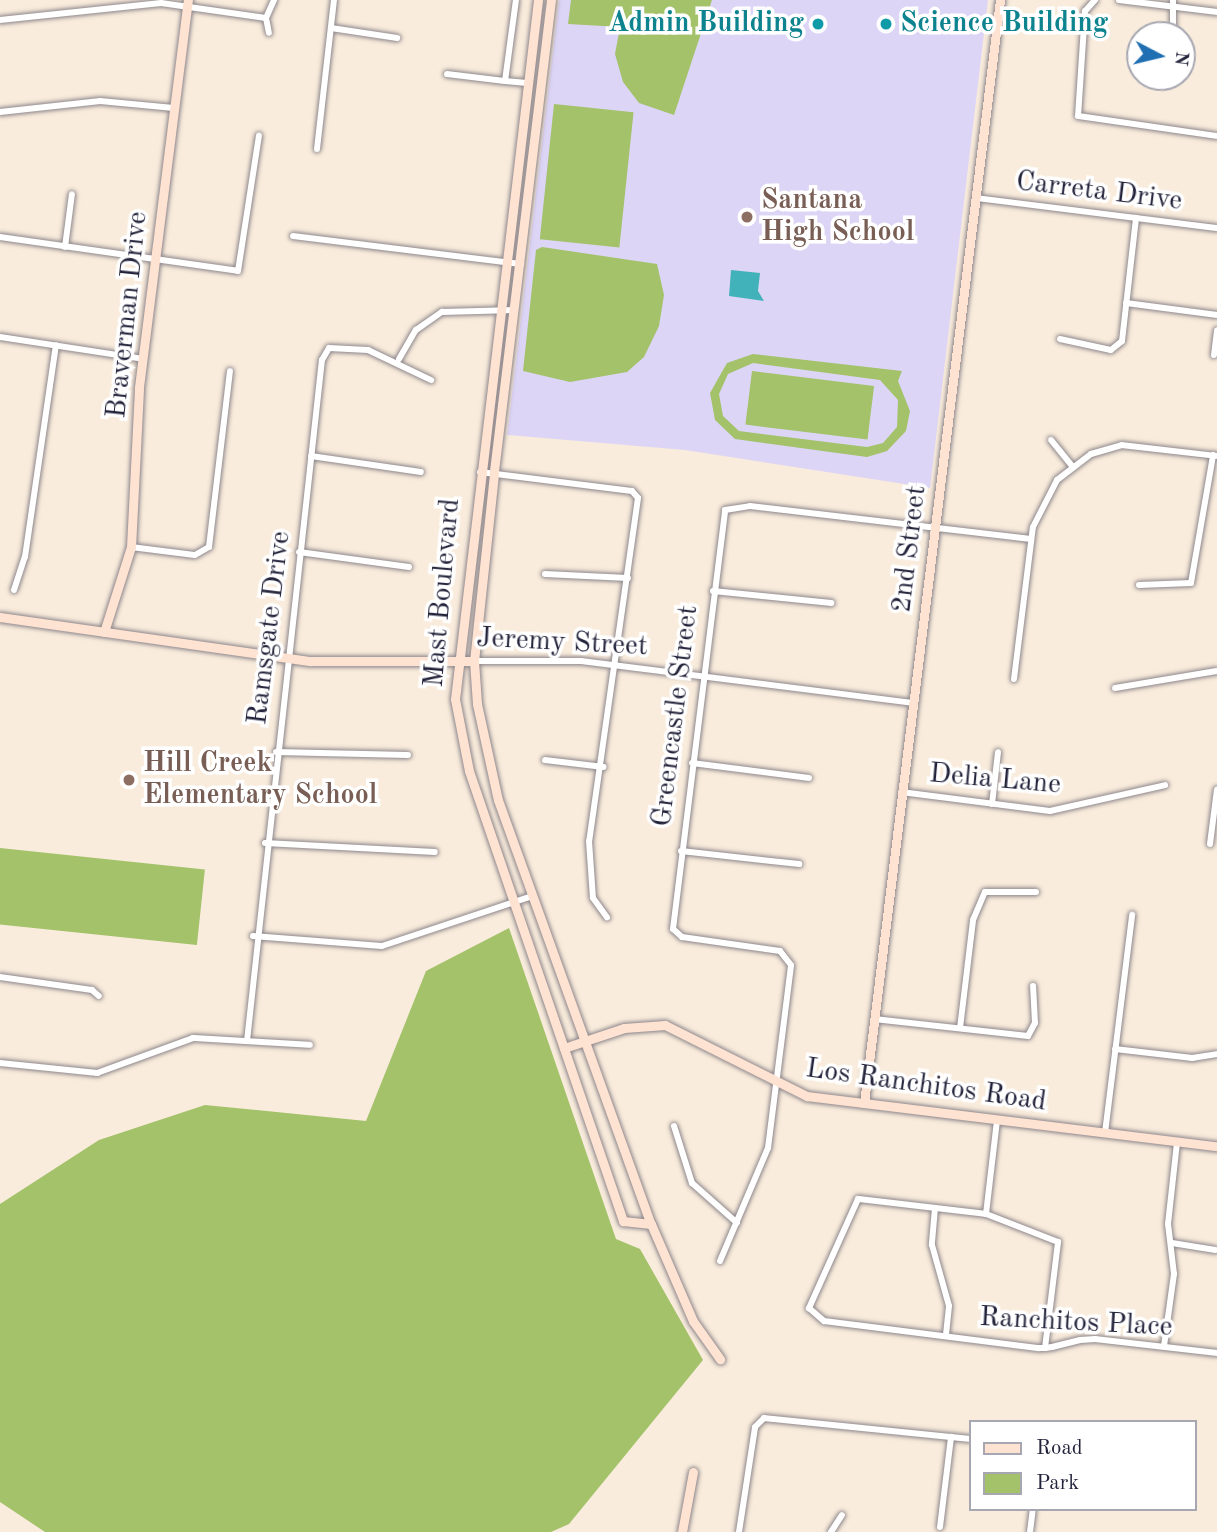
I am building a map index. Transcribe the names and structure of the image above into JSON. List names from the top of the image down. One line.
{"streets":{"street":["Carreta Drive","Braverman Drive","2nd Street","Mast Boulevard","Ramsgate Drive","Jeremy Street","Greencastle Street","Delia Lane","Los Ranchitos Road","Ranchitos Place"]},"crossings":[["Carreta Drive","2nd Street"],["Braverman Drive","Jeremy Street"],["2nd Street","Jeremy Street"],["2nd Street","Greencastle Street"],["2nd Street","Delia Lane"],["2nd Street","Los Ranchitos Road"],["Mast Boulevard","Jeremy Street"],["Mast Boulevard","Los Ranchitos Road"],["Ramsgate Drive","Jeremy Street"],["Jeremy Street","Greencastle Street"],["Greencastle Street","Los Ranchitos Road"]],"places":["Admin Building","Science Building","Santana High School","Hill Creek Elementary School"],"legend":["Road","Park"],"north":"right"}
